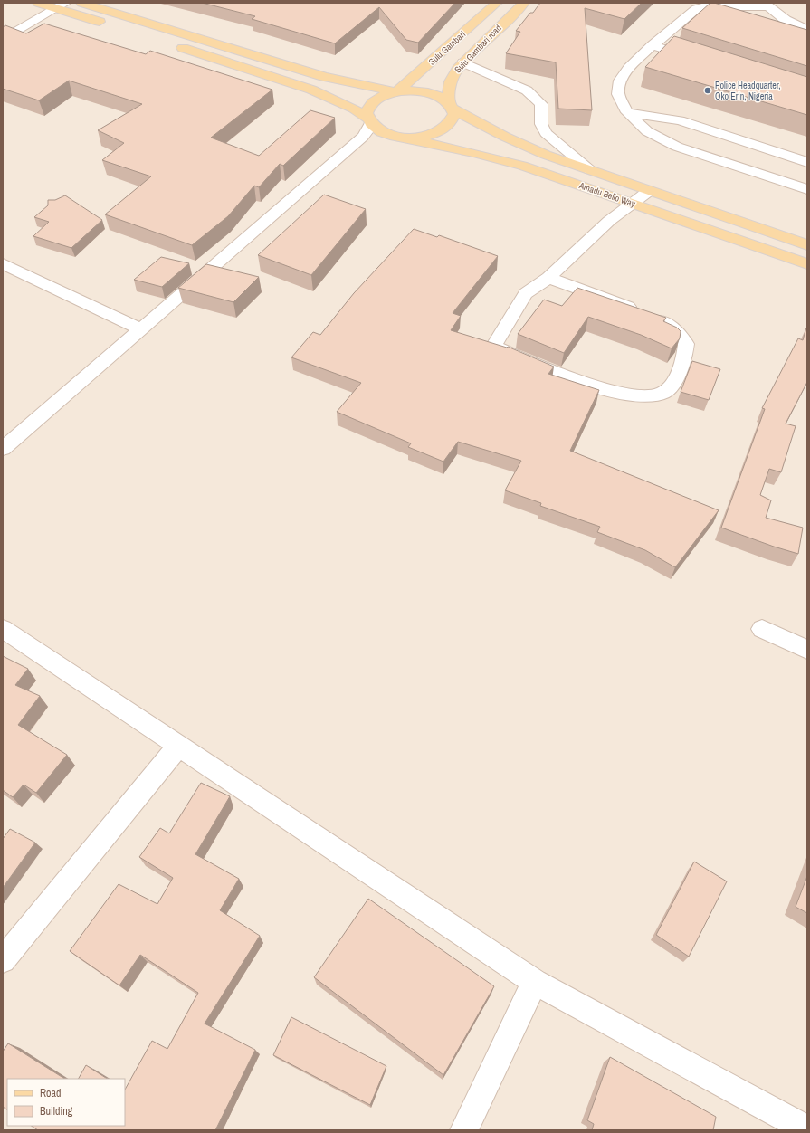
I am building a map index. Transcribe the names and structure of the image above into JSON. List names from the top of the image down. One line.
{"streets":{"main road":["Sulu Gambari","Sulu Gambari road","Amadu Bello Way"]},"crossings":[["Sulu Gambari","Amadu Bello Way"],["Sulu Gambari road","Amadu Bello Way"]],"places":["Police Headquarter, Oko Erin, Nigeria"],"legend":["Road","Building"]}
